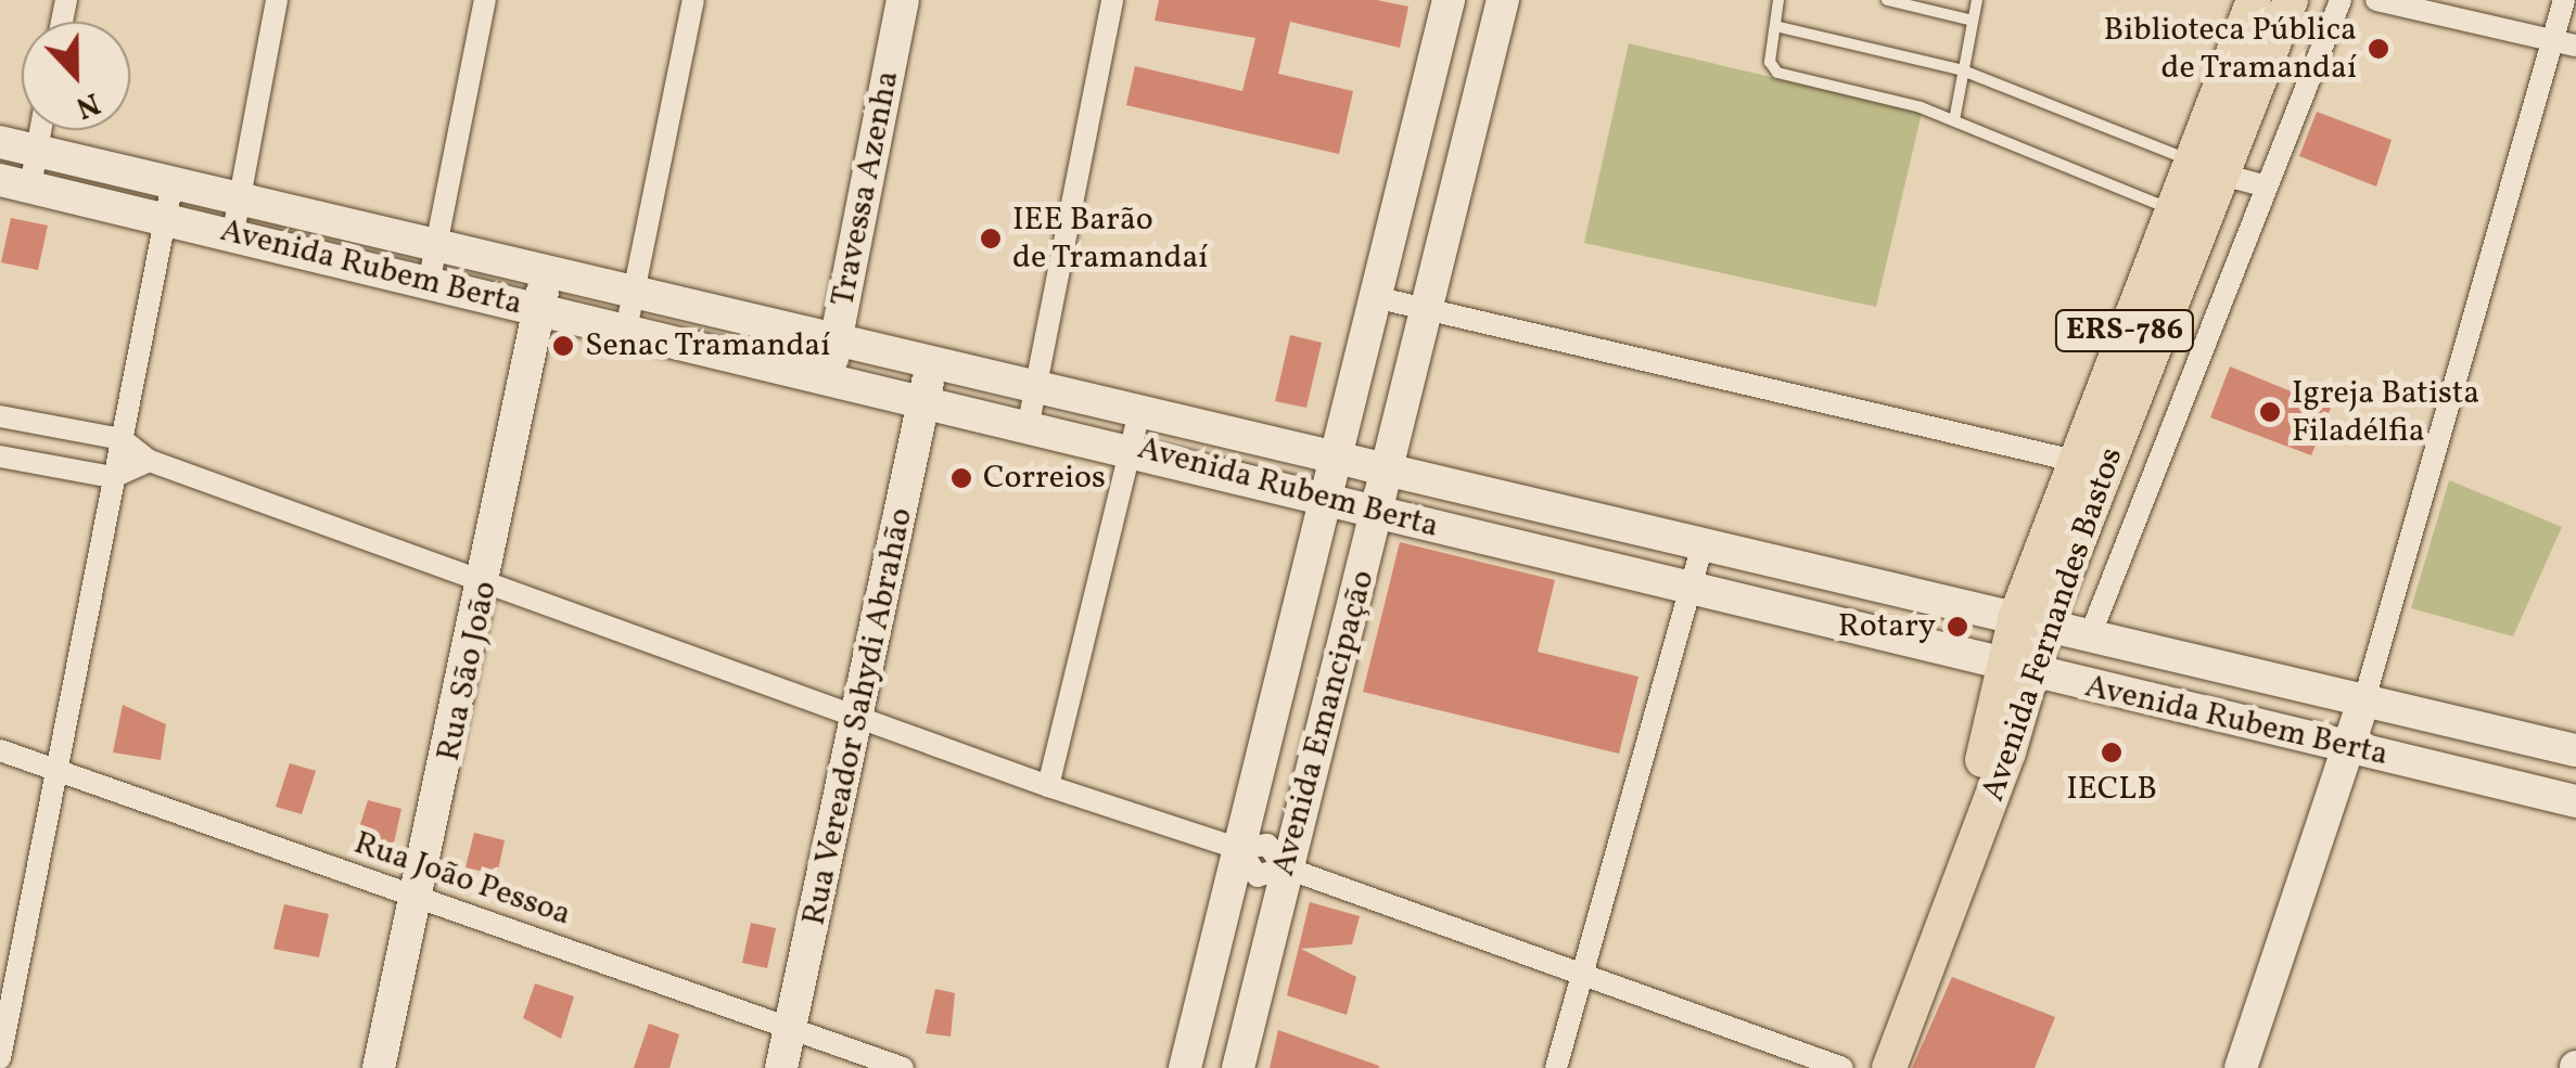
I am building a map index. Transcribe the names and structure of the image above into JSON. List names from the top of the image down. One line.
{"streets":{"main road":["Travessa Azenha","Avenida Rubem Berta","ERS-786","Avenida Fernandes Bastos","Rua São João","Rua Vereador Sahydi Abrahão","Avenida Emancipação"],"street":["Rua João Pessoa"]},"crossings":[["Travessa Azenha","Avenida Rubem Berta"],["Avenida Rubem Berta","Avenida Fernandes Bastos"],["Avenida Rubem Berta","Rua São João"],["Avenida Rubem Berta","Rua Vereador Sahydi Abrahão"],["Avenida Rubem Berta","Avenida Emancipação"],["Rua São João","Rua João Pessoa"],["Rua Vereador Sahydi Abrahão","Rua João Pessoa"]],"places":["Biblioteca Pública de Tramandaí","IEE Barão de Tramandaí","Senac Tramandaí","Igreja Batista Filadélfia","Correios","Rotary","IECLB"],"north":"bottom"}
